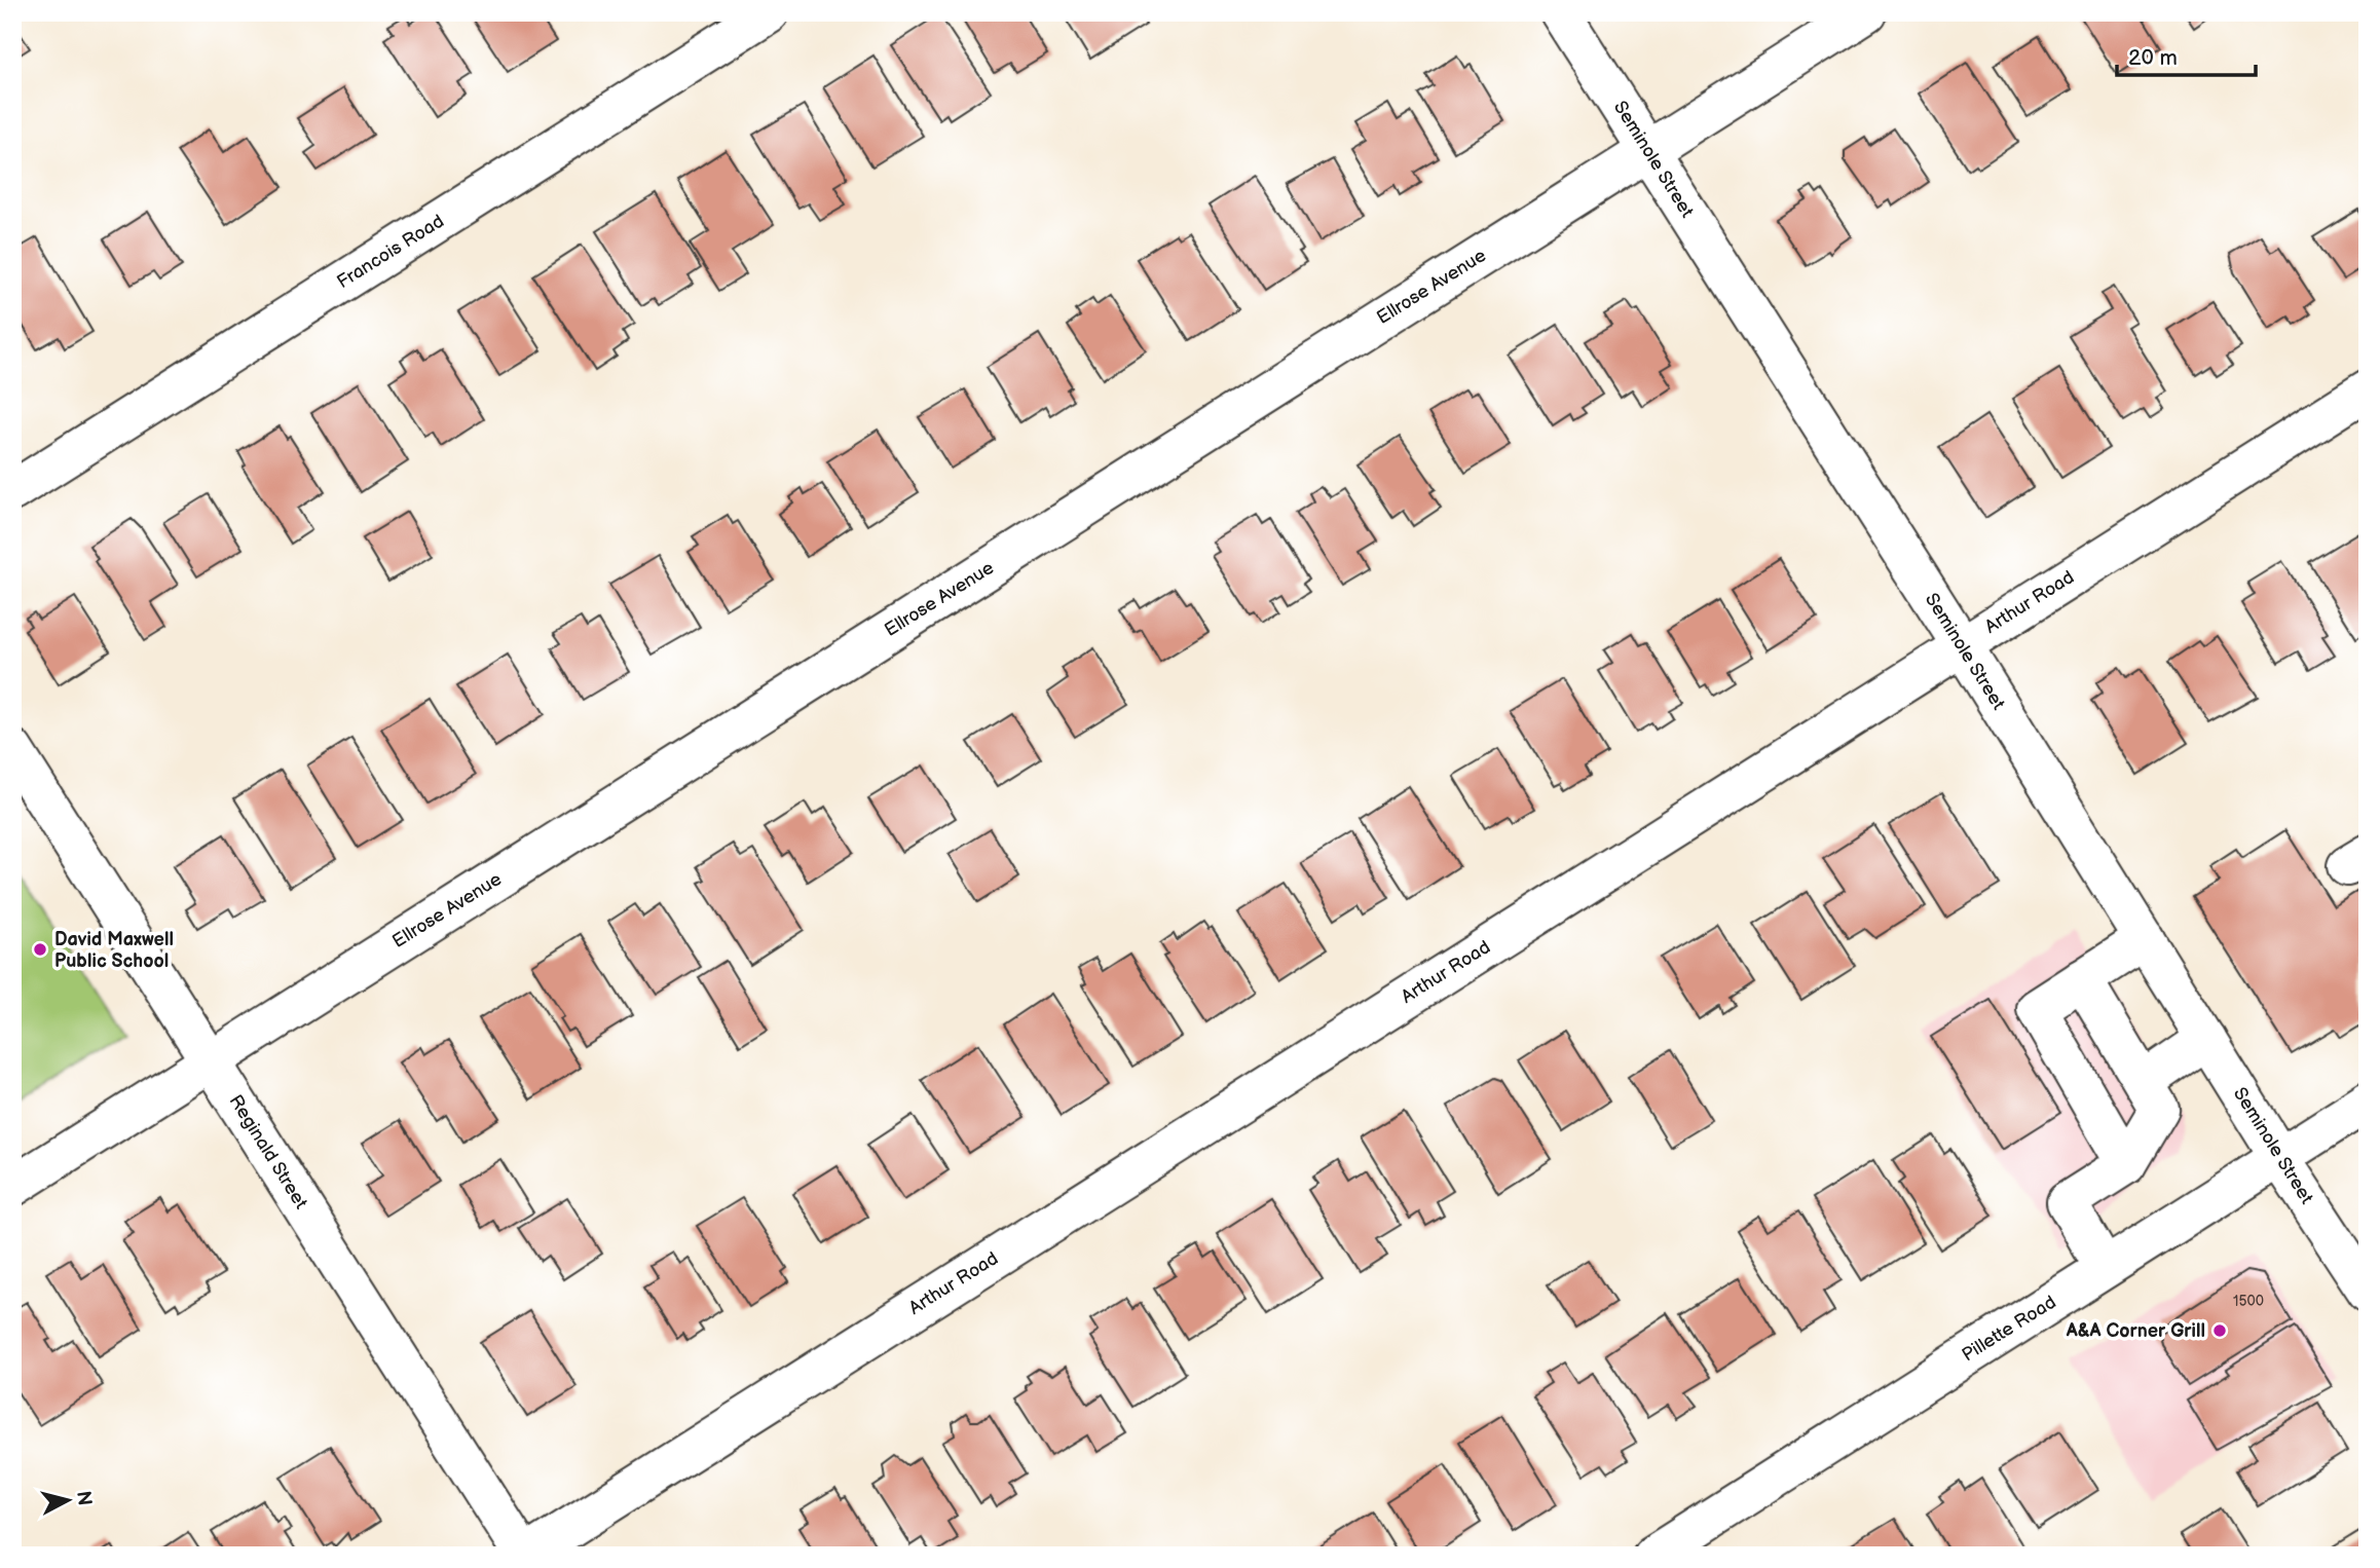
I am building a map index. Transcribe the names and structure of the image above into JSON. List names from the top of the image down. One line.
{"streets":{"street":["Seminole Street","Francois Road","Ellrose Avenue","Arthur Road","Reginald Street","Pillette Road"]},"crossings":[["Seminole Street","Ellrose Avenue"],["Seminole Street","Arthur Road"],["Seminole Street","Pillette Road"],["Ellrose Avenue","Reginald Street"],["Arthur Road","Reginald Street"]],"places":["David Maxwell Public School","A&A Corner Grill"],"house_numbers":["1500"],"scale_bar":"20 m","north":"right"}
